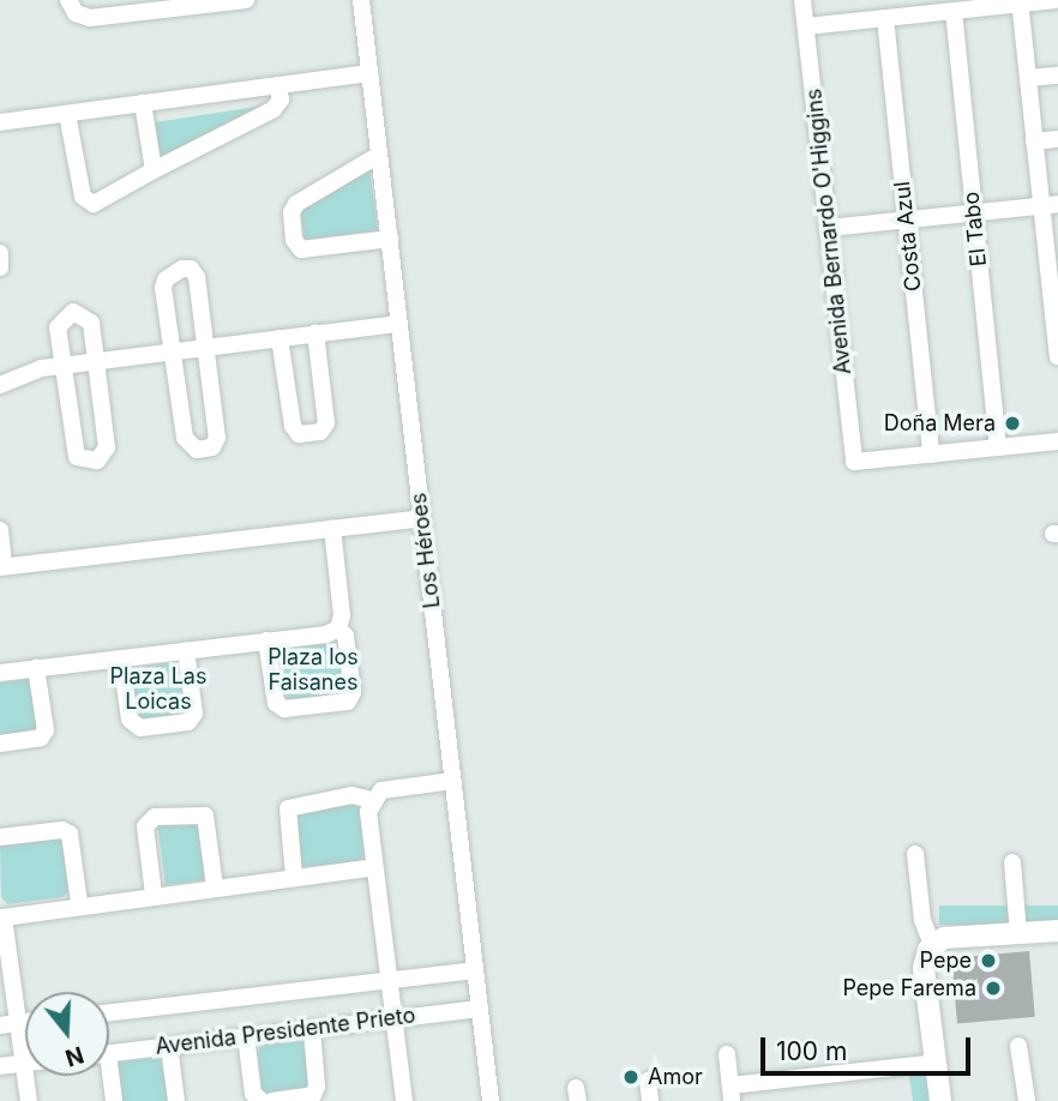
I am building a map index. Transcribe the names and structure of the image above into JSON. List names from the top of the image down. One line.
{"streets":{"street":["El Tabo","Avenida Bernardo O'Higgins","Costa Azul","Los Héroes","Avenida Presidente Prieto"]},"crossings":[["Avenida Bernardo O'Higgins","Costa Azul"],["Los Héroes","Avenida Presidente Prieto"]],"parks":["Plaza los Faisanes","Plaza Las Loicas"],"places":["Doña Mera","Pepe","Pepe Farema","Amor"],"scale_bar":"100 m","north":"bottom"}
